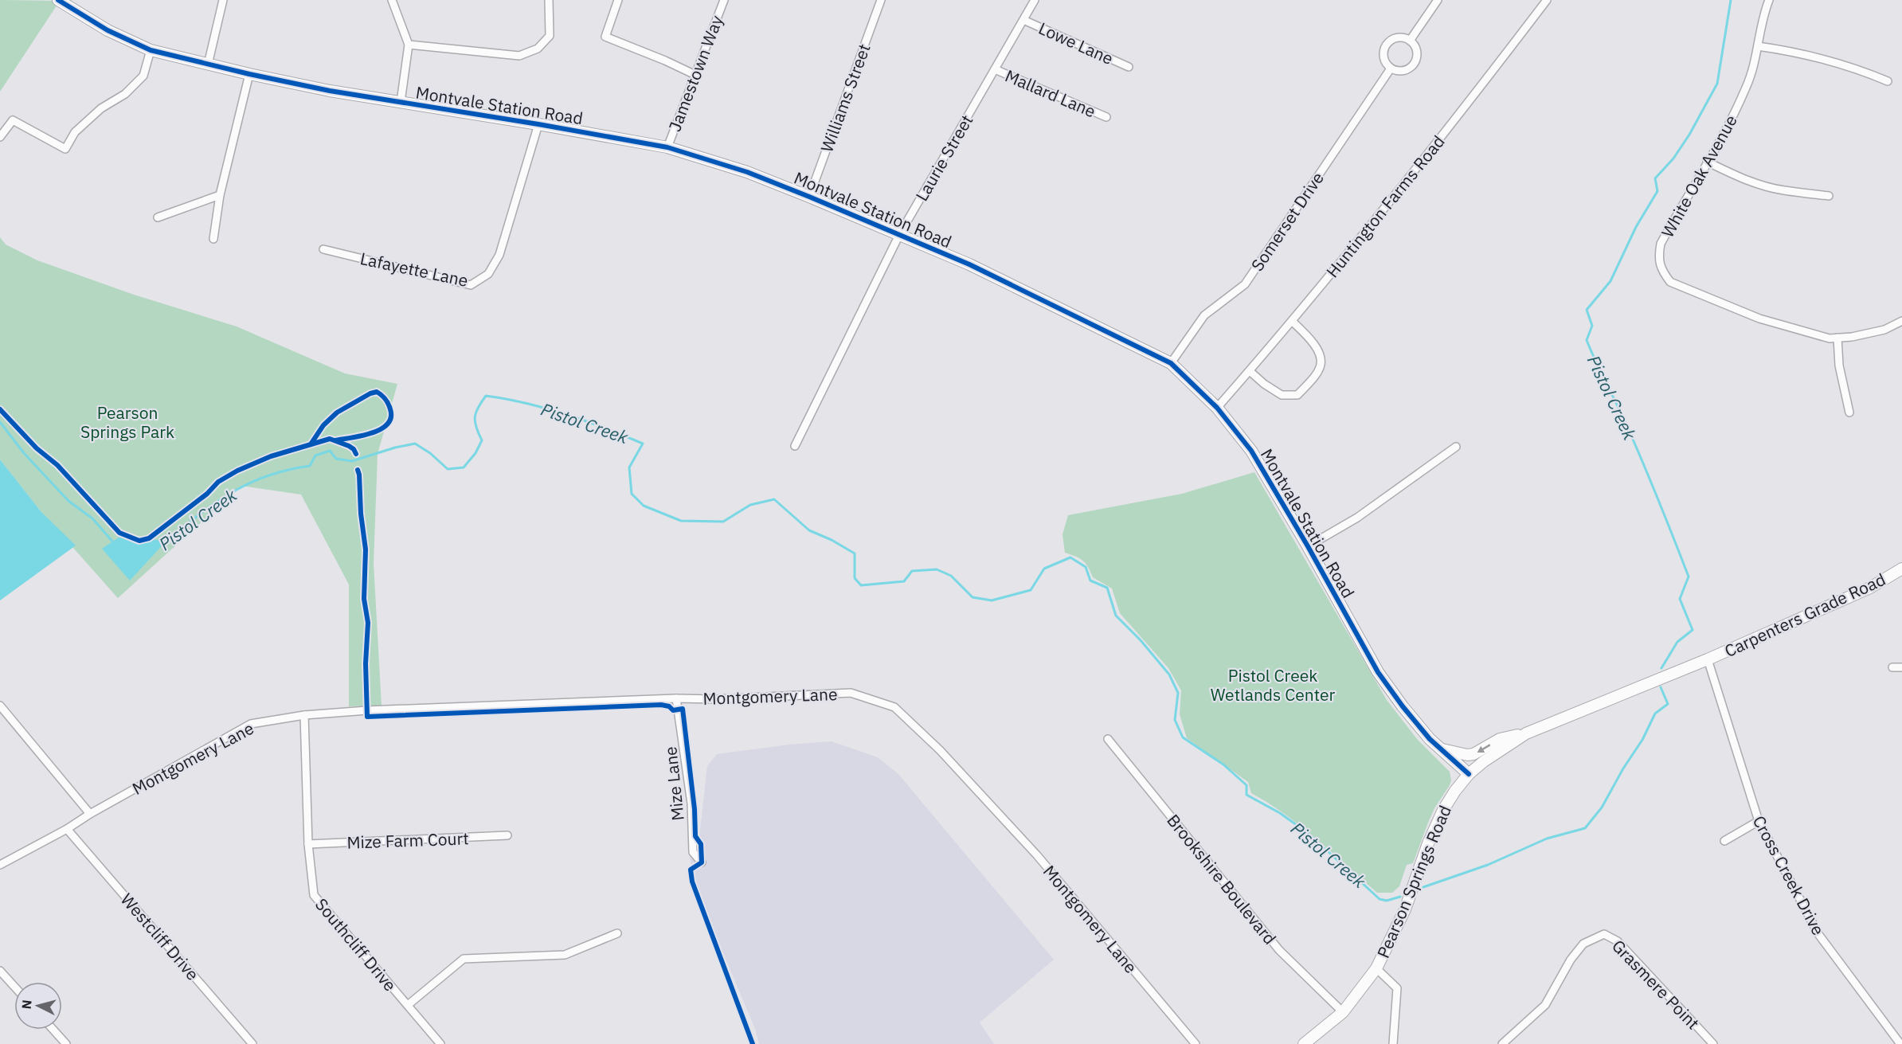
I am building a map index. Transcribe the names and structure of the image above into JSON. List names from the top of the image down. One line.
{"streets":{"street":["Lowe Lane","Jamestown Way","Mallard Lane","Williams Street","Montvale Station Road","Laurie Street","White Oak Avenue","Huntington Farms Road","Somerset Drive","Lafayette Lane","Carpenters Grade Road","Montgomery Lane","Mize Lane","Mize Farm Court","Cross Creek Drive","Brookshire Boulevard","Pearson Springs Road","Westcliff Drive","Southcliff Drive","Grasmere Point"]},"crossings":[["Lowe Lane","Laurie Street"],["Jamestown Way","Montvale Station Road"],["Mallard Lane","Laurie Street"],["Williams Street","Montvale Station Road"],["Montvale Station Road","Laurie Street"],["Montvale Station Road","Huntington Farms Road"],["Montvale Station Road","Somerset Drive"],["Montvale Station Road","Lafayette Lane"],["Montvale Station Road","Pearson Springs Road"],["Carpenters Grade Road","Cross Creek Drive"],["Montgomery Lane","Mize Lane"],["Montgomery Lane","Westcliff Drive"],["Montgomery Lane","Southcliff Drive"],["Mize Farm Court","Southcliff Drive"]],"water":["Pistol Creek"],"parks":["Pearson Springs Park","Pistol Creek Wetlands Center"],"north":"left"}
